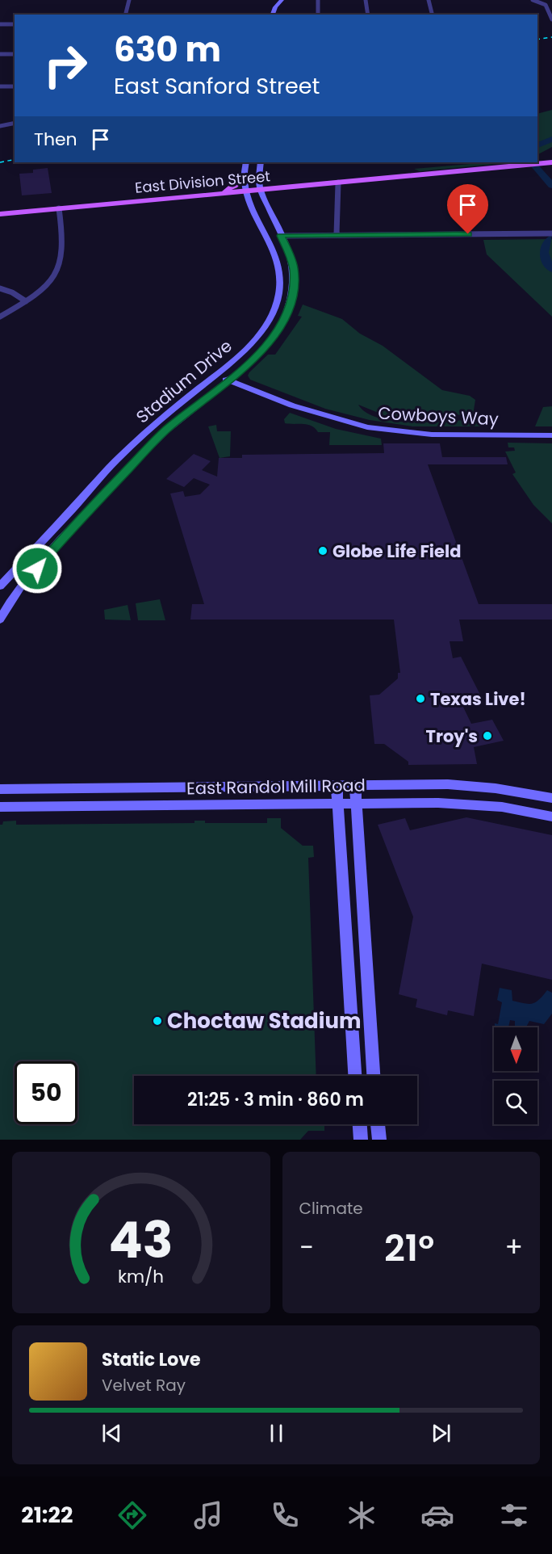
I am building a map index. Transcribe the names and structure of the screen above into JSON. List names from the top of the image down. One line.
{"streets":{"main road":["East Division Street","Stadium Drive","Cowboys Way","East Randol Mill Road"]},"crossings":[["East Division Street","Stadium Drive"],["Stadium Drive","Cowboys Way"]],"places":["Globe Life Field","Texas Live!","Troy's","Choctaw Stadium"],"north":"bottom","page":{"turn":["630 m","East Sanford Street"],"then":"Then","limit":"50","trip":"21:25 · 3 min · 860 m","tile":"Climate","heat":["−","21°","+"],"song":["Static Love","Velvet Ray"],"tabs":"21:22","gauge":["43","km/h"]}}
